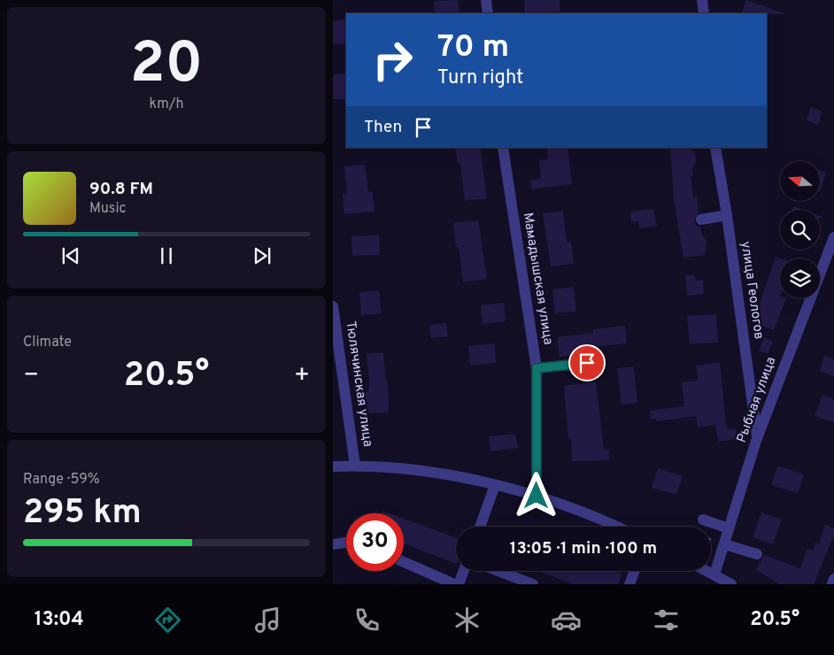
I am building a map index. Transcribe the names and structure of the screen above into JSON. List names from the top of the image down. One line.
{"streets":{"street":["Мамадышская улица","улица Геологов","Тюлячинская улица","Рыбная улица"]},"crossings":[["улица Геологов","Рыбная улица"]],"north":"left","page":{"tile":[["20","km/h"],"Climate",["Range · 59%","295 km"]],"turn":["70 m","Turn right"],"then":"Then","song":["90.8 FM","Music"],"heat":["−","20.5°","+"],"limit":"30","trip":"13:05 · 1 min · 100 m","tabs":["13:04","20.5°"]}}
